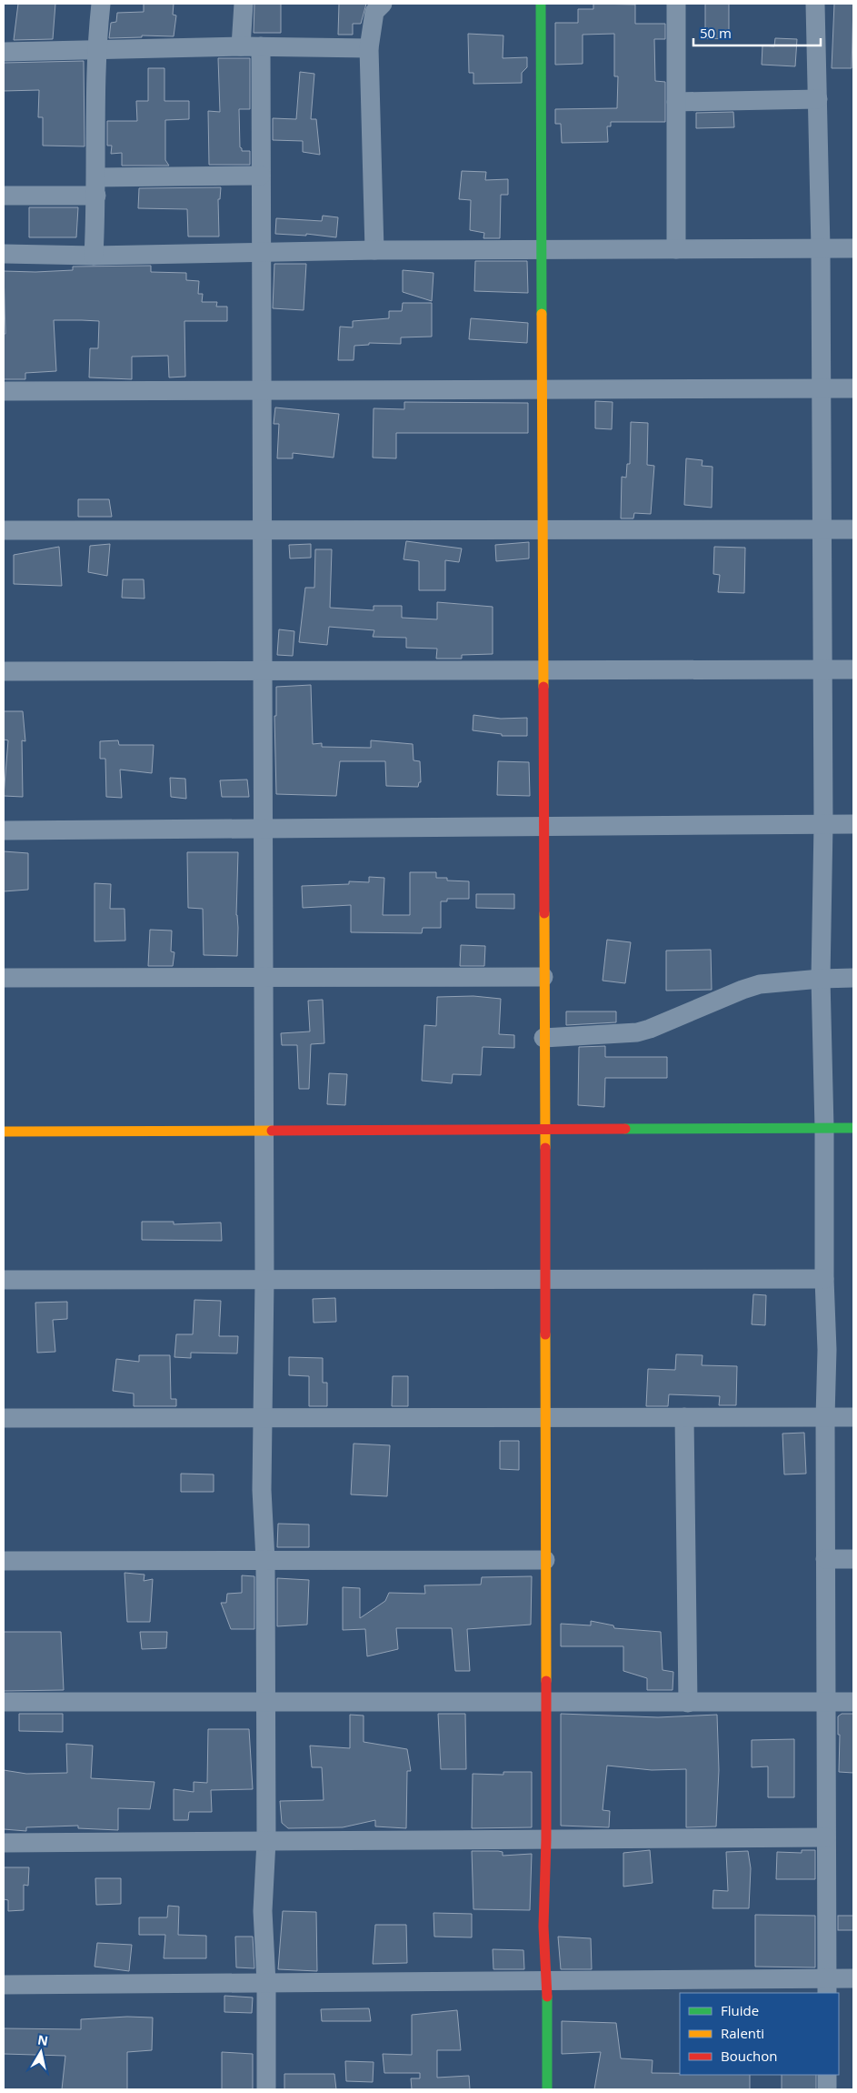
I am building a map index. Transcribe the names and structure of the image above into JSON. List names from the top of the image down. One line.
{"legend":["Fluide","Ralenti","Bouchon"],"scale_bar":"50 m","north":"top"}
